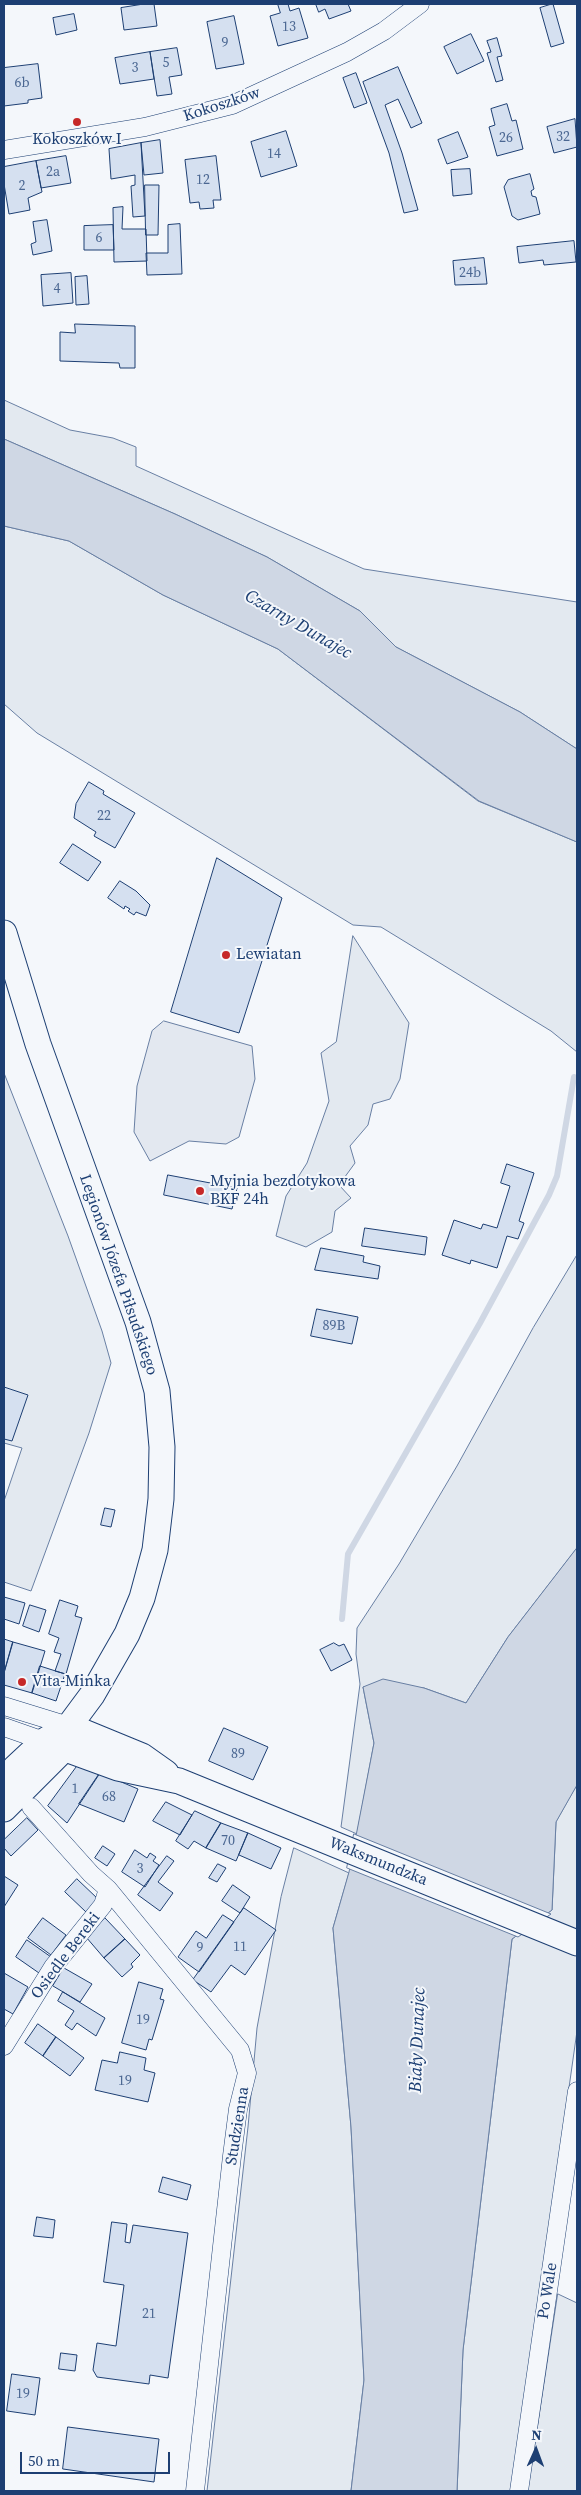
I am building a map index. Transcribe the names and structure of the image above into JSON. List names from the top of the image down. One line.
{"streets":{"street":["Kokoszków","Legionów Józefa Piłsudskiego","Waksmundzka","Osiedle Bereki","Studzienna","Po Wale"]},"crossings":[["Legionów Józefa Piłsudskiego","Waksmundzka"],["Osiedle Bereki","Studzienna"]],"water":["Czarny Dunajec","Biały Dunajec"],"places":["Kokoszków I","Lewiatan","Myjnia bezdotykowa BKF 24h","Vita-Minka"],"house_numbers":["13","9","5","3","6b","32","26","14","2a","12","2","6","24b","4","22","89B","89","1","68","70","3","11","9","19","19","21","19"],"scale_bar":"50 m","north":"top"}
